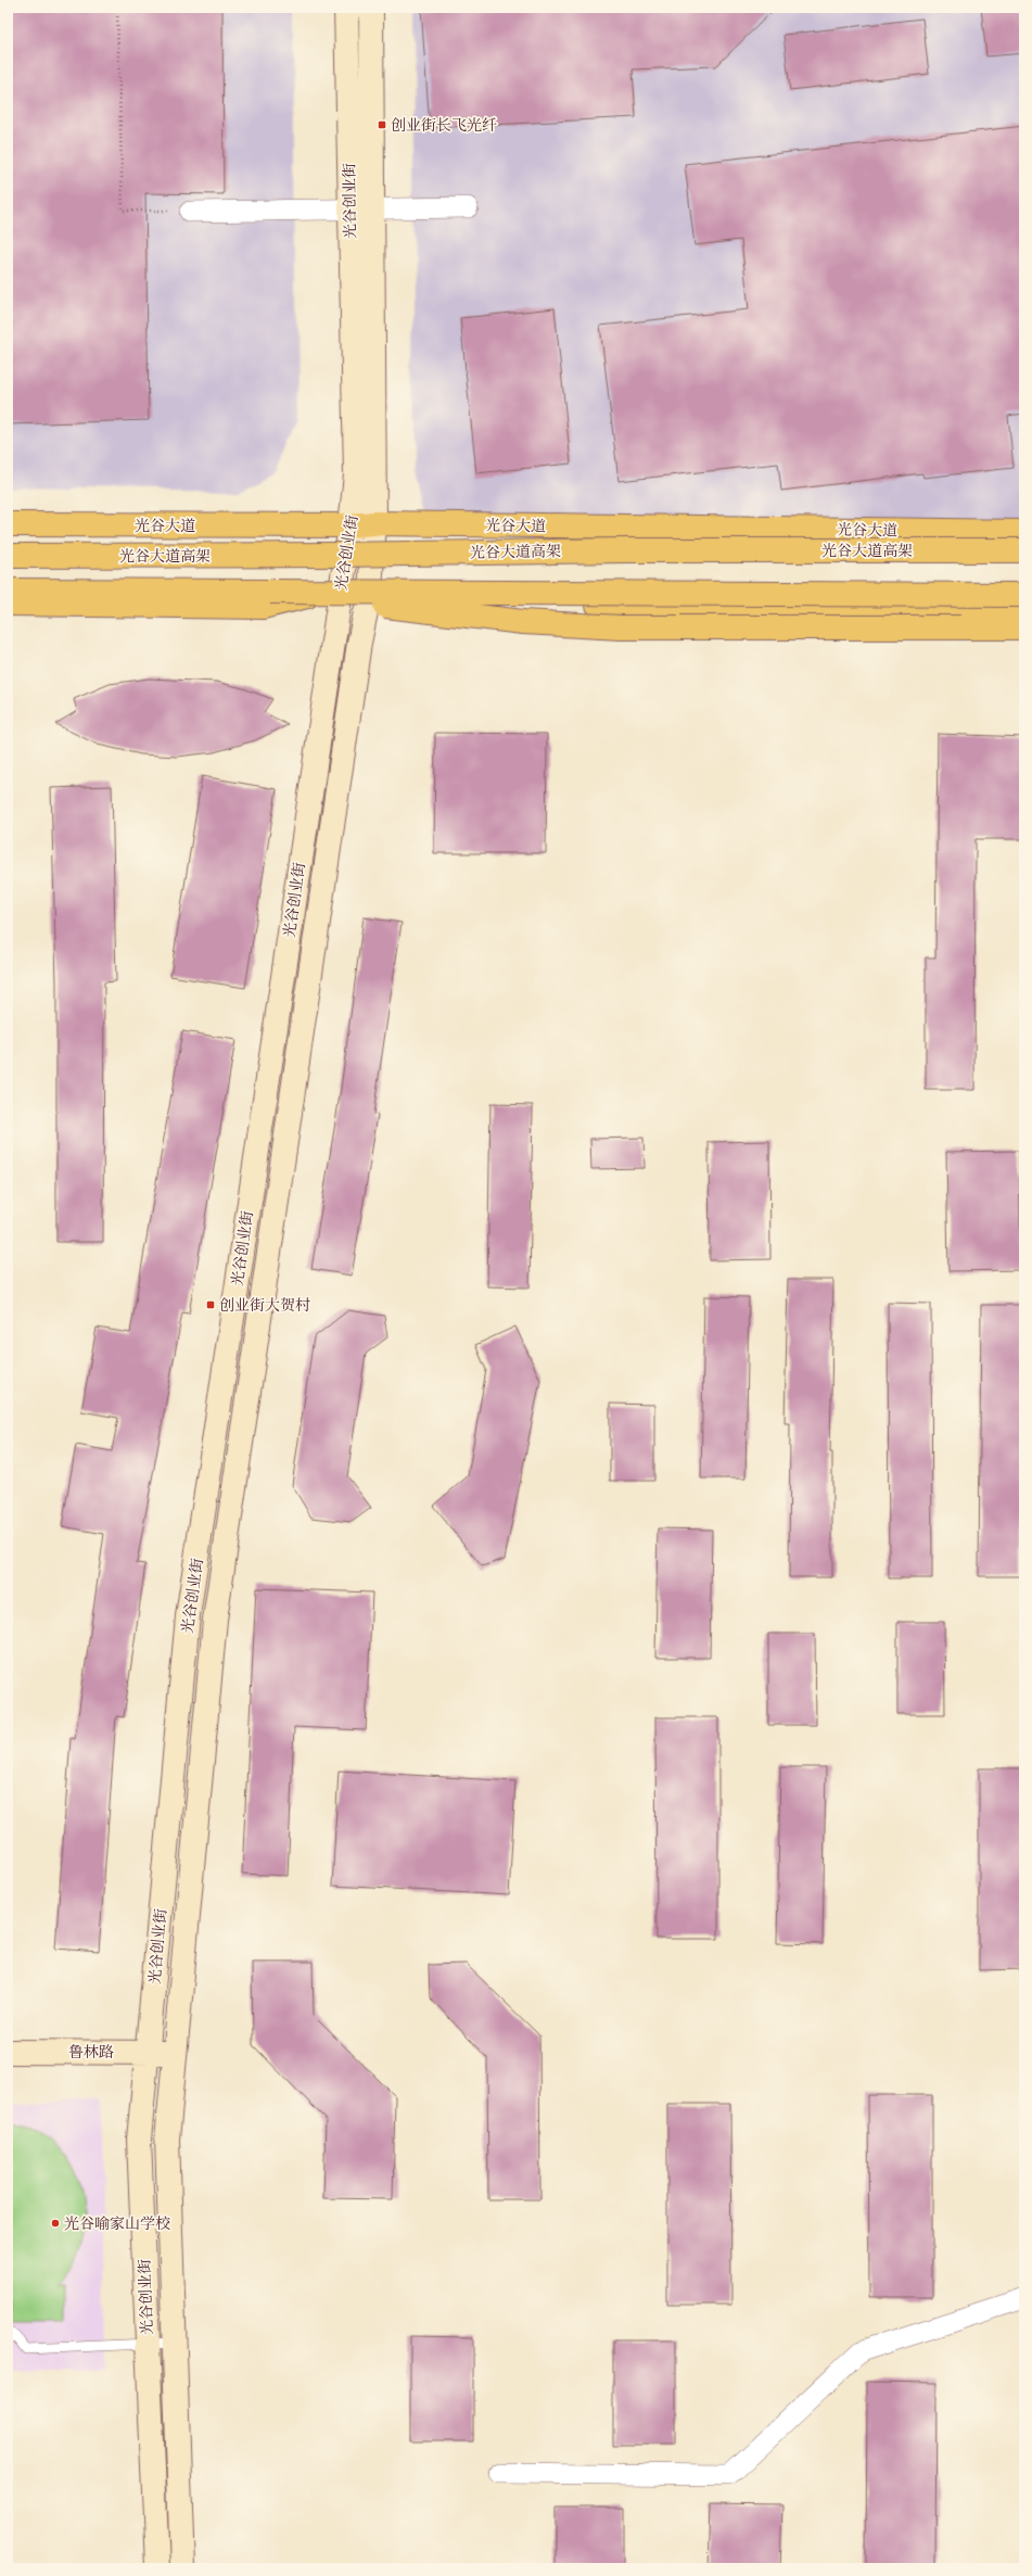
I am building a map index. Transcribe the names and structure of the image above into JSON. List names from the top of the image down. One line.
{"streets":{"main road":["光谷创业街","光谷大道","光谷大道高架","鲁林路"]},"crossings":[["光谷创业街","光谷大道"],["光谷创业街","鲁林路"]],"places":{"transit":["创业街长飞光纤","创业街大贺村"],"other":["光谷喻家山学校"]}}
